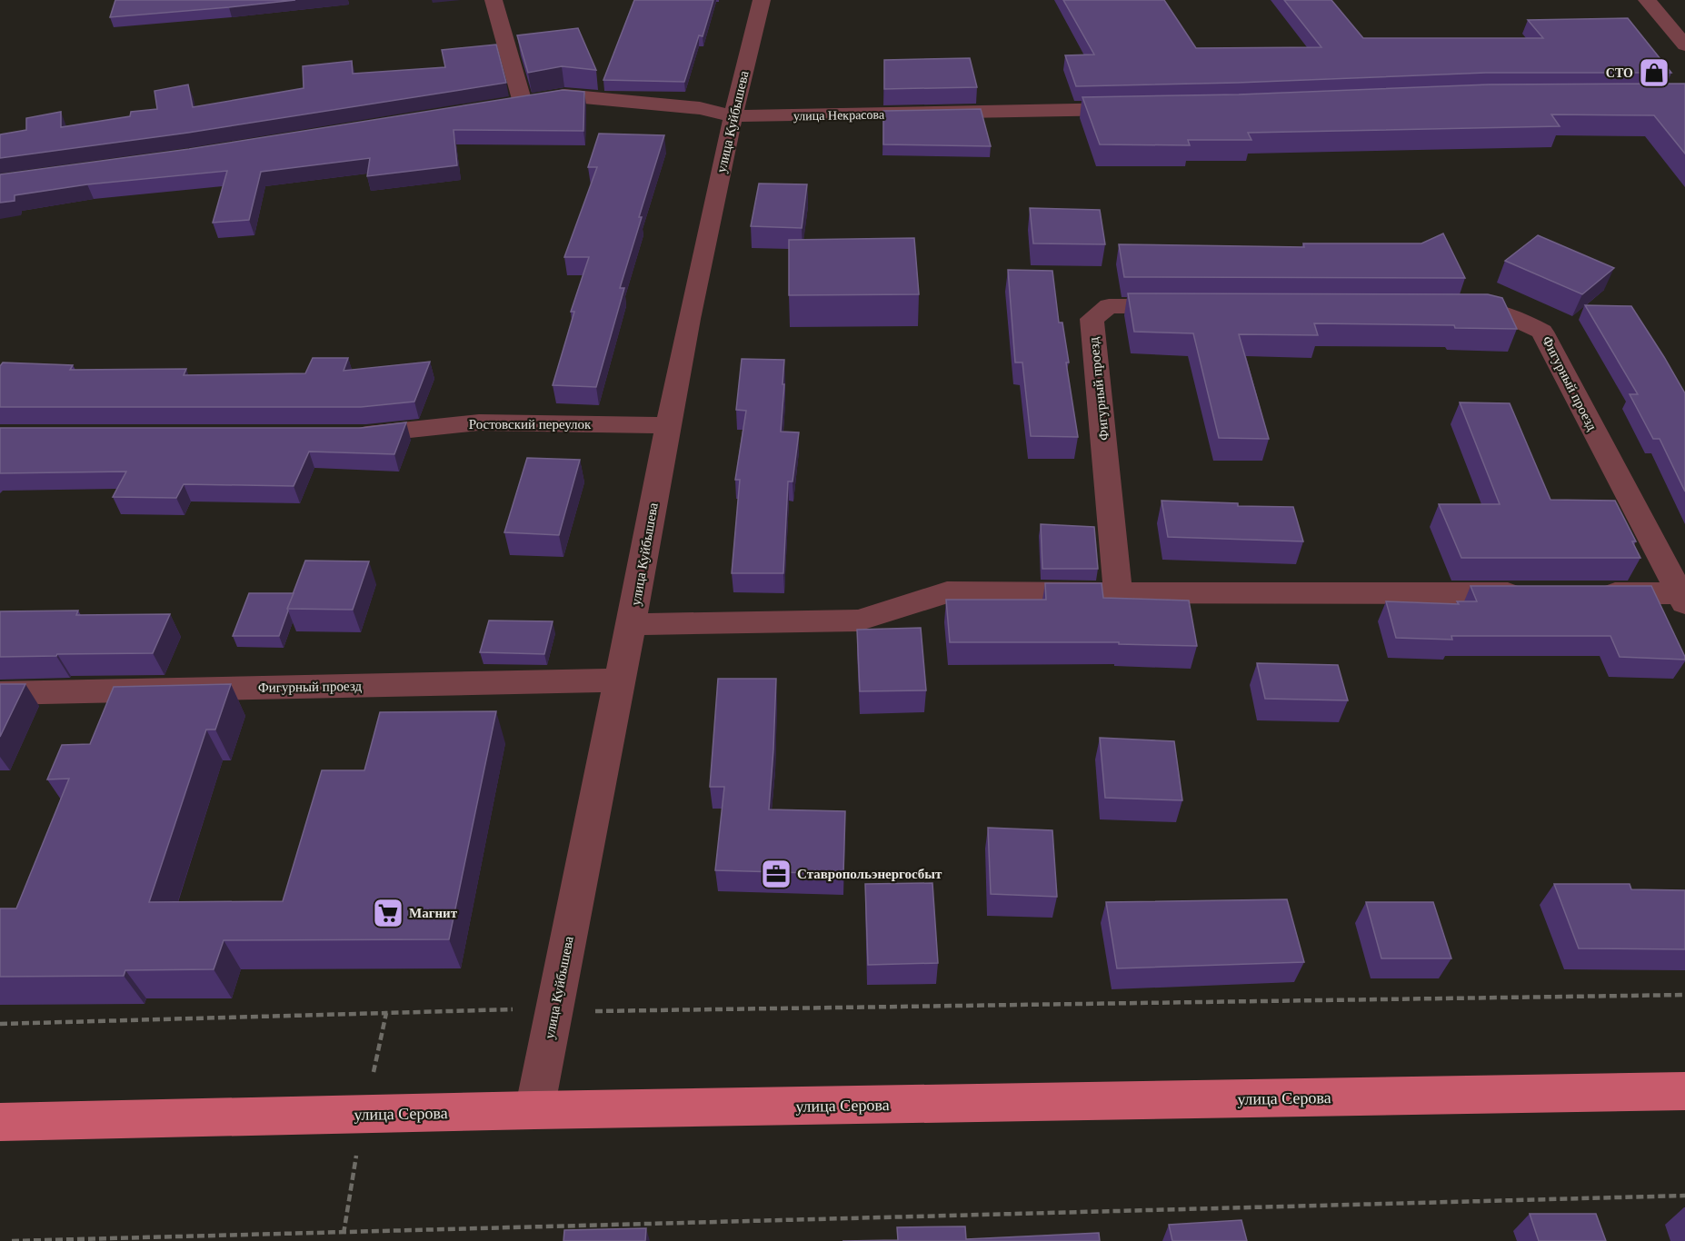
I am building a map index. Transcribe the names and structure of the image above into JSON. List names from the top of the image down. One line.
{"streets":{"main road":["улица Серова"],"street":["улица Некрасова","улица Куйбышева","Фигурный проезд","Ростовский переулок"]},"crossings":[["улица Некрасова","улица Куйбышева"],["улица Куйбышева","Фигурный проезд"],["улица Куйбышева","Ростовский переулок"],["улица Куйбышева","улица Серова"]],"places":{"shop":["СТО"],"office":["Ставропольэнергосбыт"],"supermarket":["Магнит"]}}
